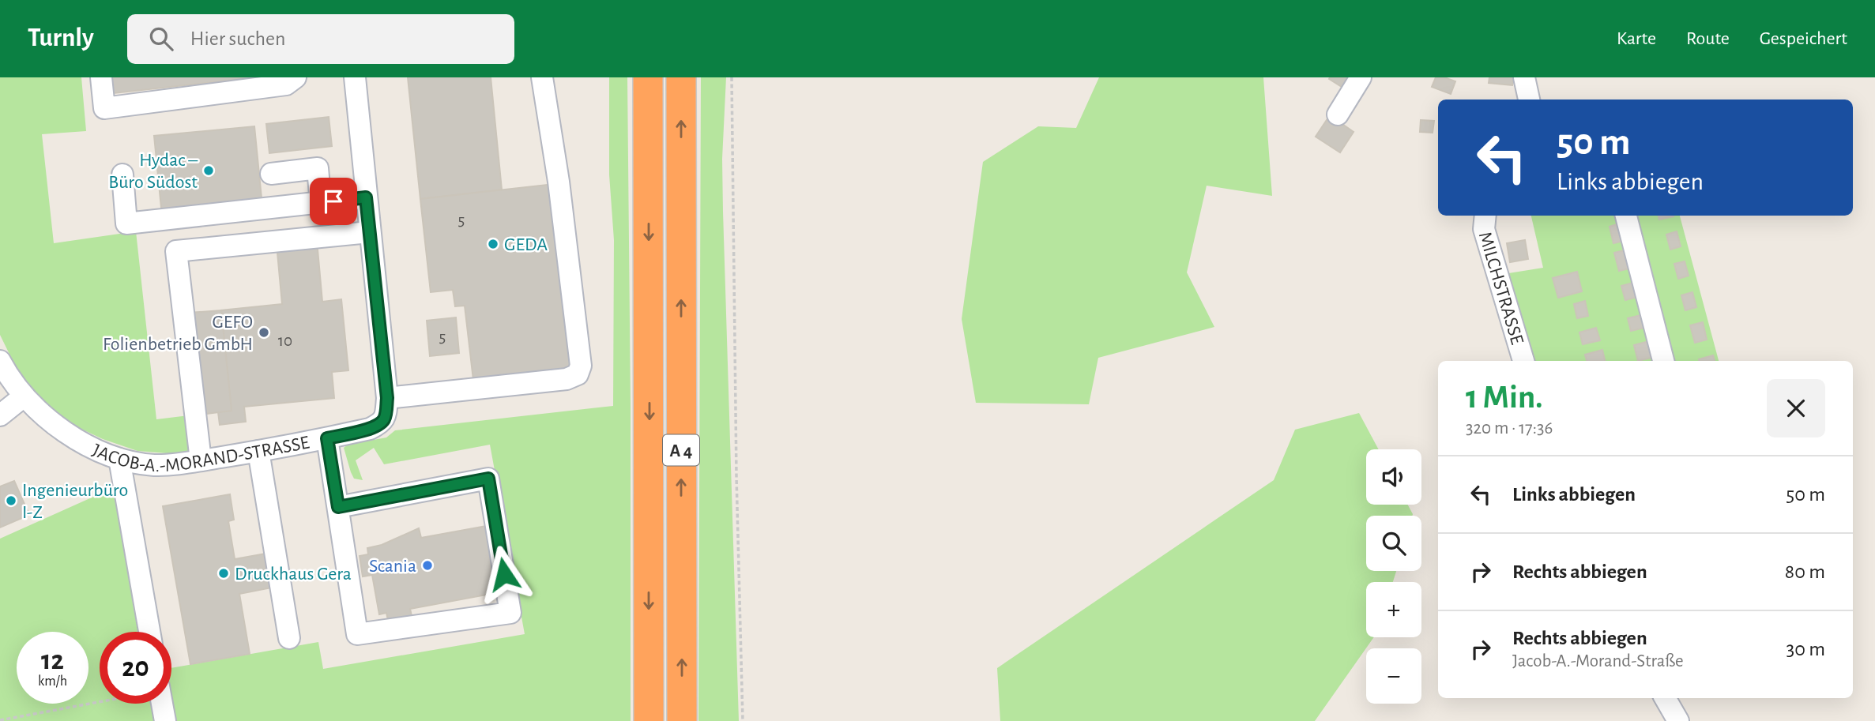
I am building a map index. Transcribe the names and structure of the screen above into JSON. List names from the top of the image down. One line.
{"streets":{"highway":["A 4"],"street":["MILCHSTRASSE","JACOB-A.-MORAND-STRASSE"]},"places":["Hydac – Büro Südost","GEDA","GEFO Folienbetrieb GmbH","Ingenieurbüro I-Z","Scania","Druckhaus Gera"],"house_numbers":["5","5","10"],"page":{"header":"Turnly","search":"Hier suchen","nav":["Karte","Route","Gespeichert"],"turn":["50 m","Links abbiegen"],"heading":["1 Min.","320 m · 17:36"],"map_buttons":["+","−"],"list":[{"name":"Links abbiegen","value":"50 m"},{"name":"Rechts abbiegen","value":"80 m"},{"name":"Rechts abbiegen","note":"Jacob-A.-Morand-Straße","value":"30 m"}],"speed":"12 km/h","limit":"20"}}
